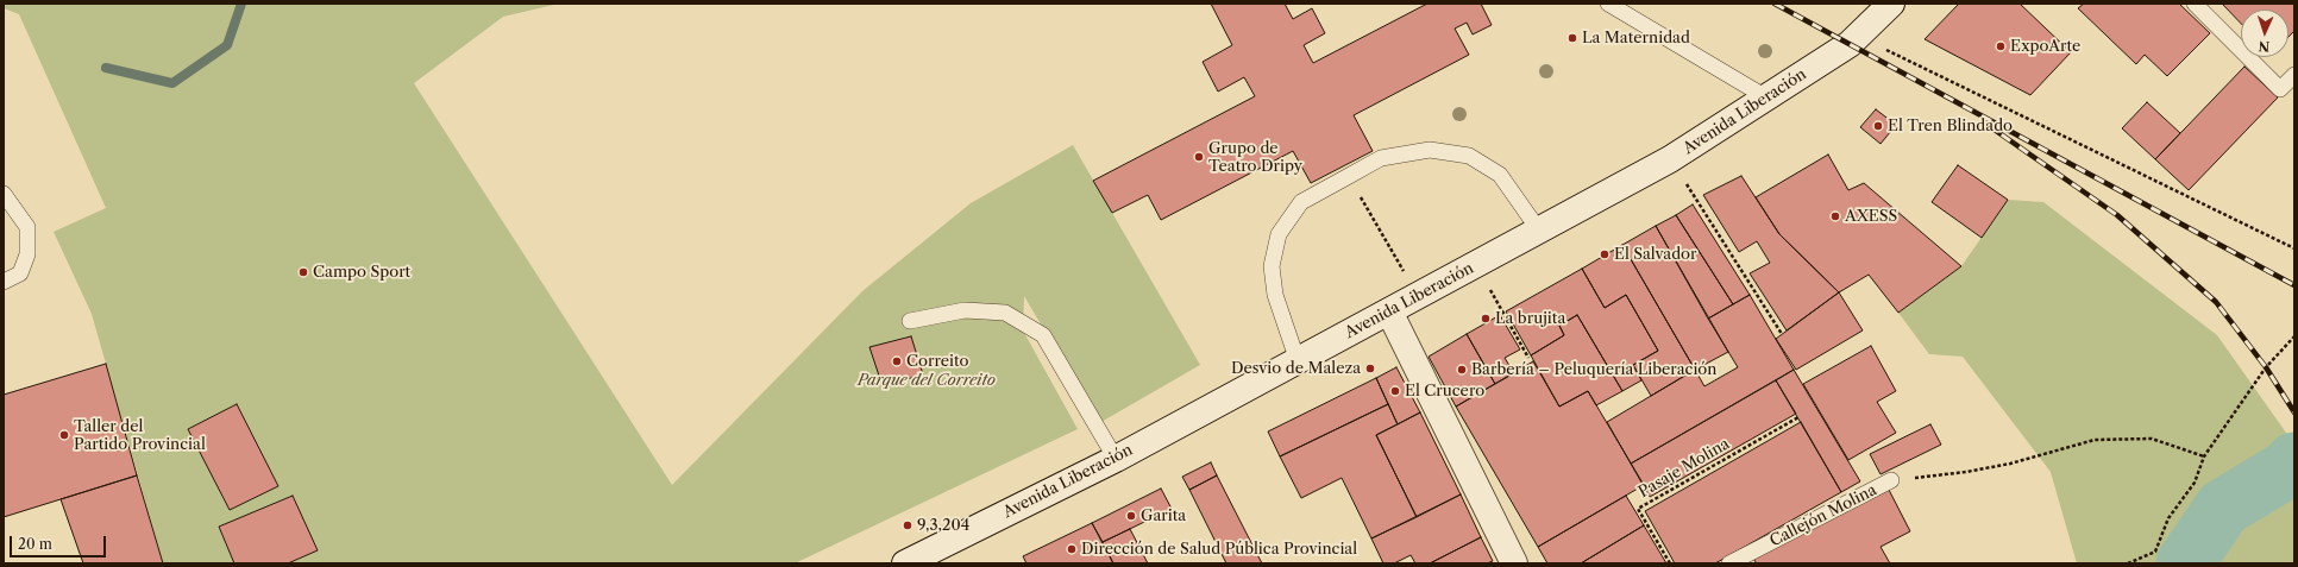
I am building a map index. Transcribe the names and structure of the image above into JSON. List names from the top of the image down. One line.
{"streets":{"main road":["Avenida Liberación"],"lane":["Callejón Molina"],"path":["Pasaje Molina"]},"parks":["Parque del Correito"],"places":["La Maternidad","ExpoArte","El Tren Blindado","Grupo de Teatro Dripy","AXESS","El Salvador","Campo Sport","La brujita","Correito","Desvio de Maleza","Barbería – Peluquería Liberación","El Crucero","Taller del Partido Provincial","Garita","9,3,204","Dirección de Salud Pública Provincial"],"scale_bar":"20 m","north":"bottom"}
